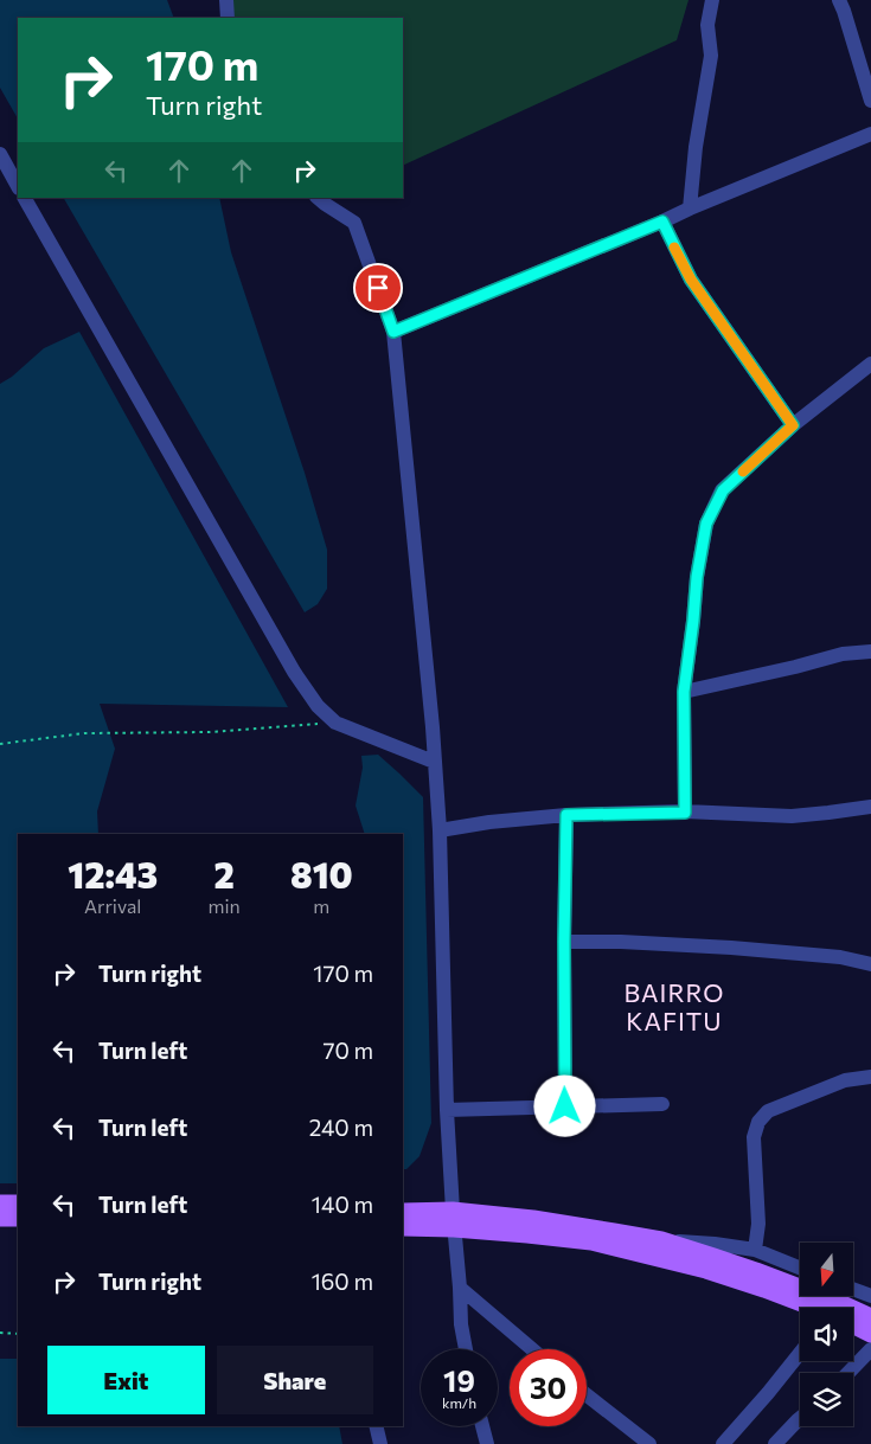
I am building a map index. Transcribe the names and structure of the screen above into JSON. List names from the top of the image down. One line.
{"districts":["BAIRRO KAFITU"],"north":"bottom","page":{"turn":["170 m","Turn right"],"eta":["12:43","Arrival","2","min","810","m"],"list":[{"name":"Turn right","value":"170 m"},{"name":"Turn left","value":"70 m"},{"name":"Turn left","value":"240 m"},{"name":"Turn left","value":"140 m"},{"name":"Turn right","value":"160 m"}],"buttons":["Exit","Share"],"speed":"19 km/h","limit":"30"}}
